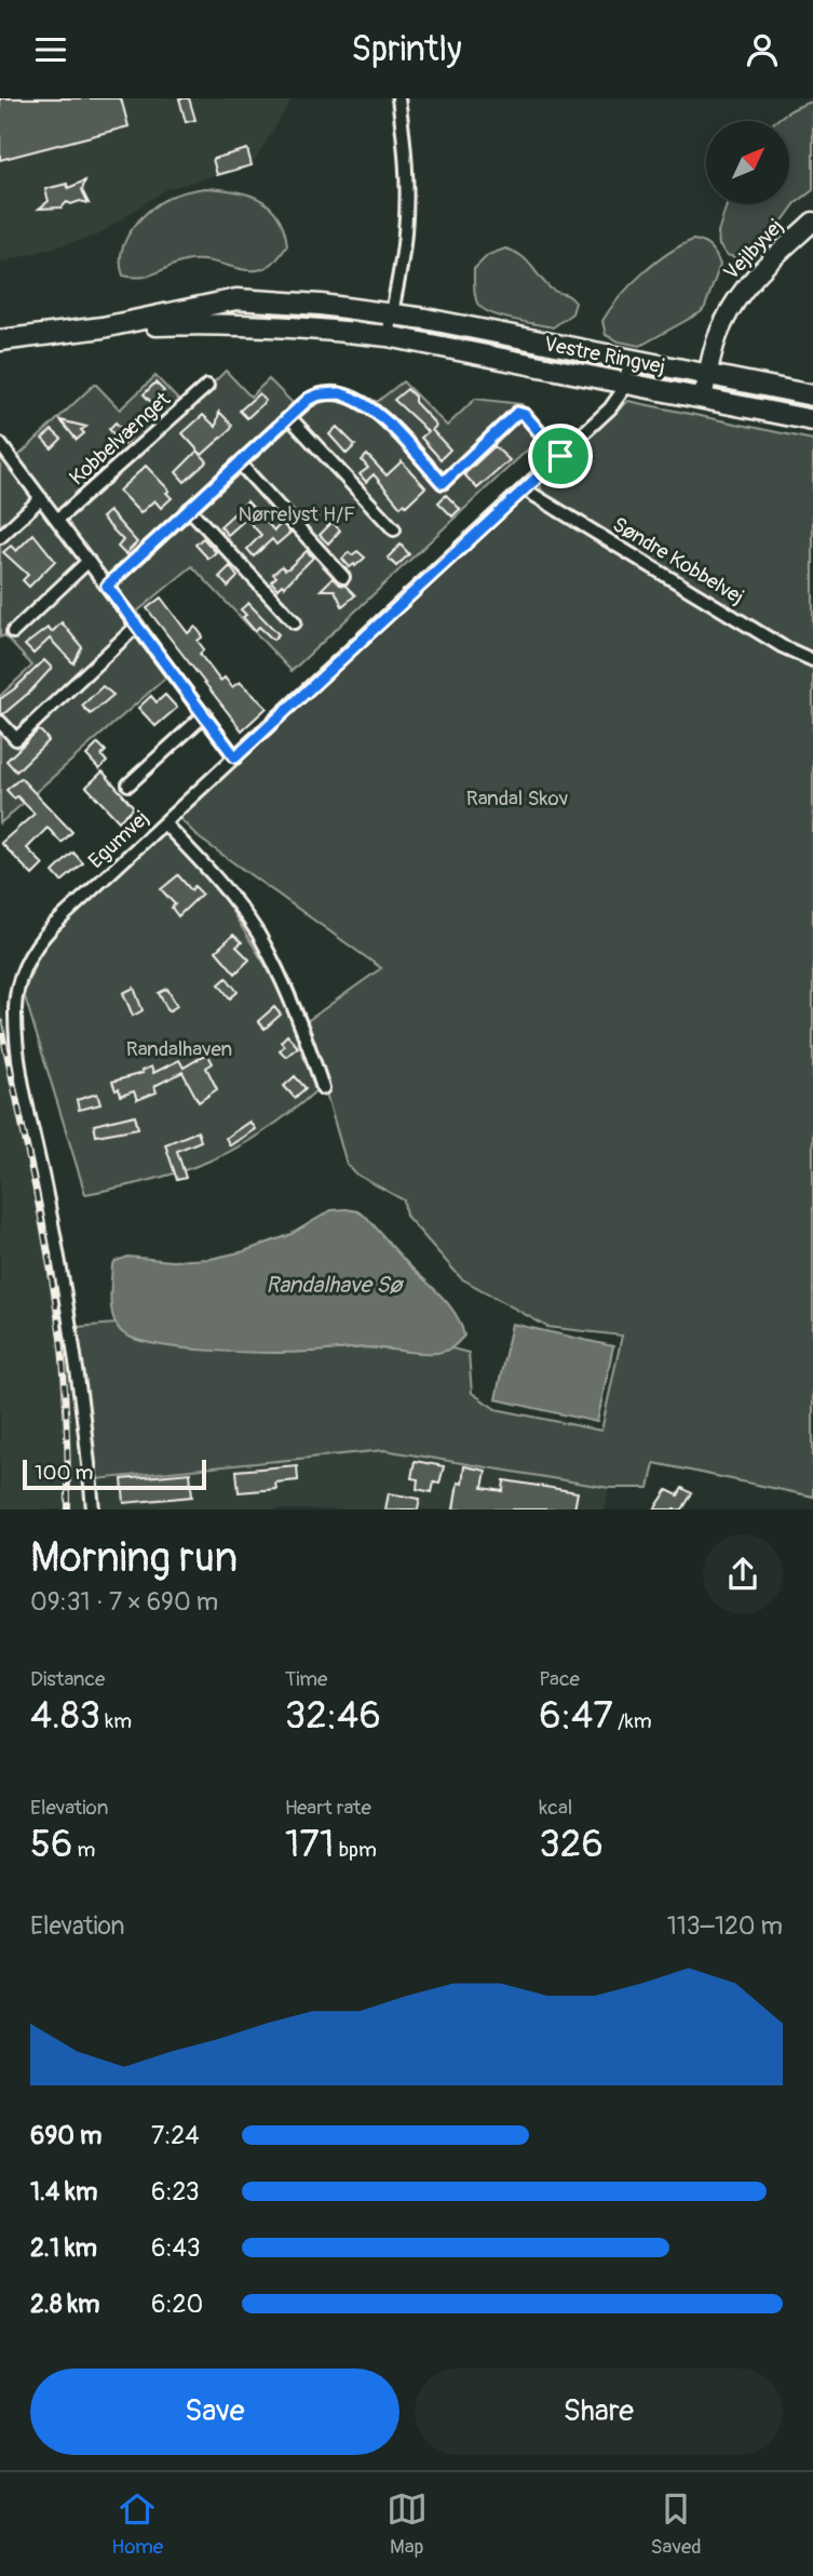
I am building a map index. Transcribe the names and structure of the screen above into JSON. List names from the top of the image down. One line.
{"streets":{"main road":["Vestre Ringvej"],"street":["Vejlbyvej","Kobbelvænget","Søndre Kobbelvej","Egumvej"]},"crossings":[["Vejlbyvej","Vestre Ringvej"],["Vestre Ringvej","Egumvej"],["Søndre Kobbelvej","Egumvej"]],"water":["Randalhave Sø"],"parks":["Nørrelyst H/F","Randal Skov","Randalhaven"],"scale_bar":"100 m","north":"top right","page":{"header":"Sprintly","scale":"100 m","heading":["Morning run","09:31 · 7 × 690 m"],"stats":[["Distance","4.83 km"],["Time","32:46"],["Pace","6:47 /km"],["Elevation","56 m"],["Heart rate","171 bpm"],["kcal","326"]],"chart":["Elevation","113–120 m"],"list":[{"name":"690 m","note":"7:24"},{"name":"1.4 km","note":"6:23"},{"name":"2.1 km","note":"6:43"},{"name":"2.8 km","note":"6:20"}],"buttons":["Save","Share"],"tabs":["Home","Map","Saved"]}}
